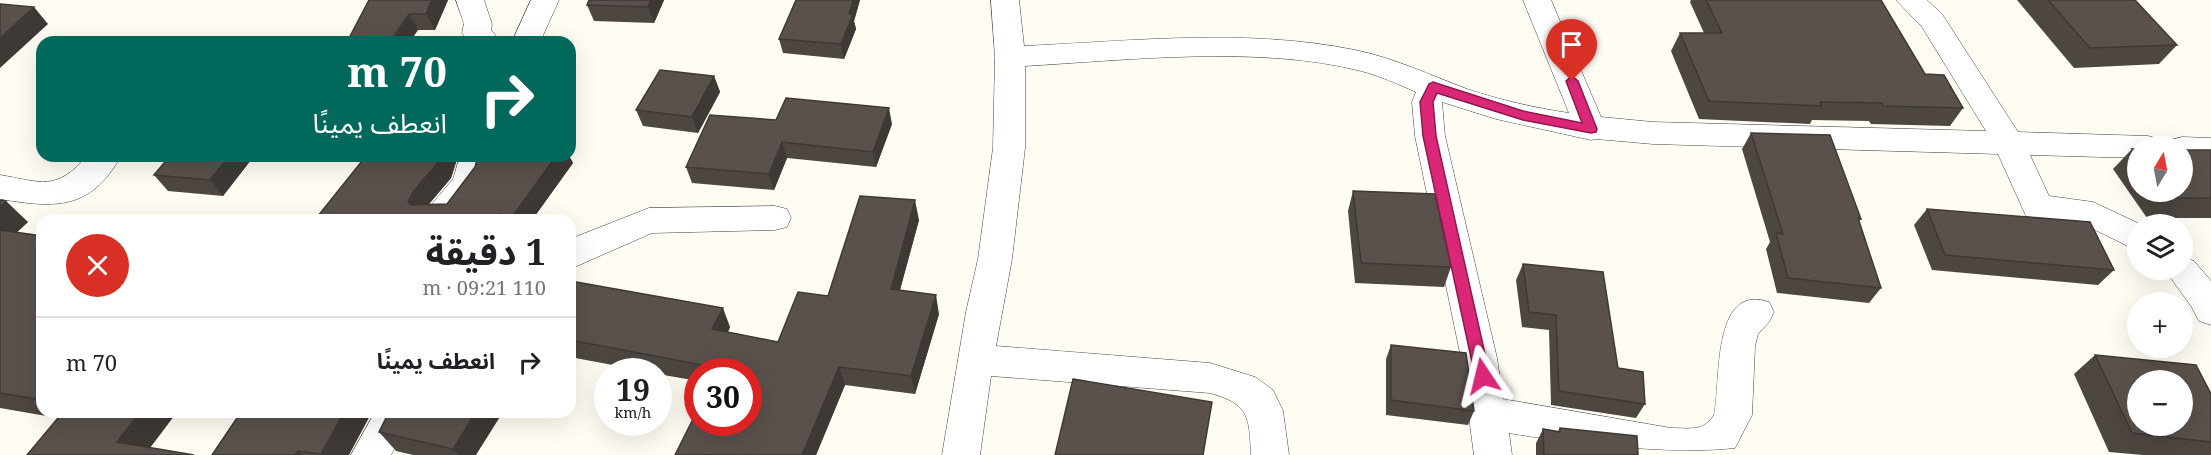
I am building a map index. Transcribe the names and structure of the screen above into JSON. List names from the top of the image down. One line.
{"north":"top","page":{"turn":["70 m","انعطف يمينًا"],"map_buttons":["+","−"],"heading":["1 دقيقة","110 m · 09:21"],"list":[{"name":"انعطف يمينًا","value":"70 m"}],"speed":"19 km/h","limit":"30"}}
